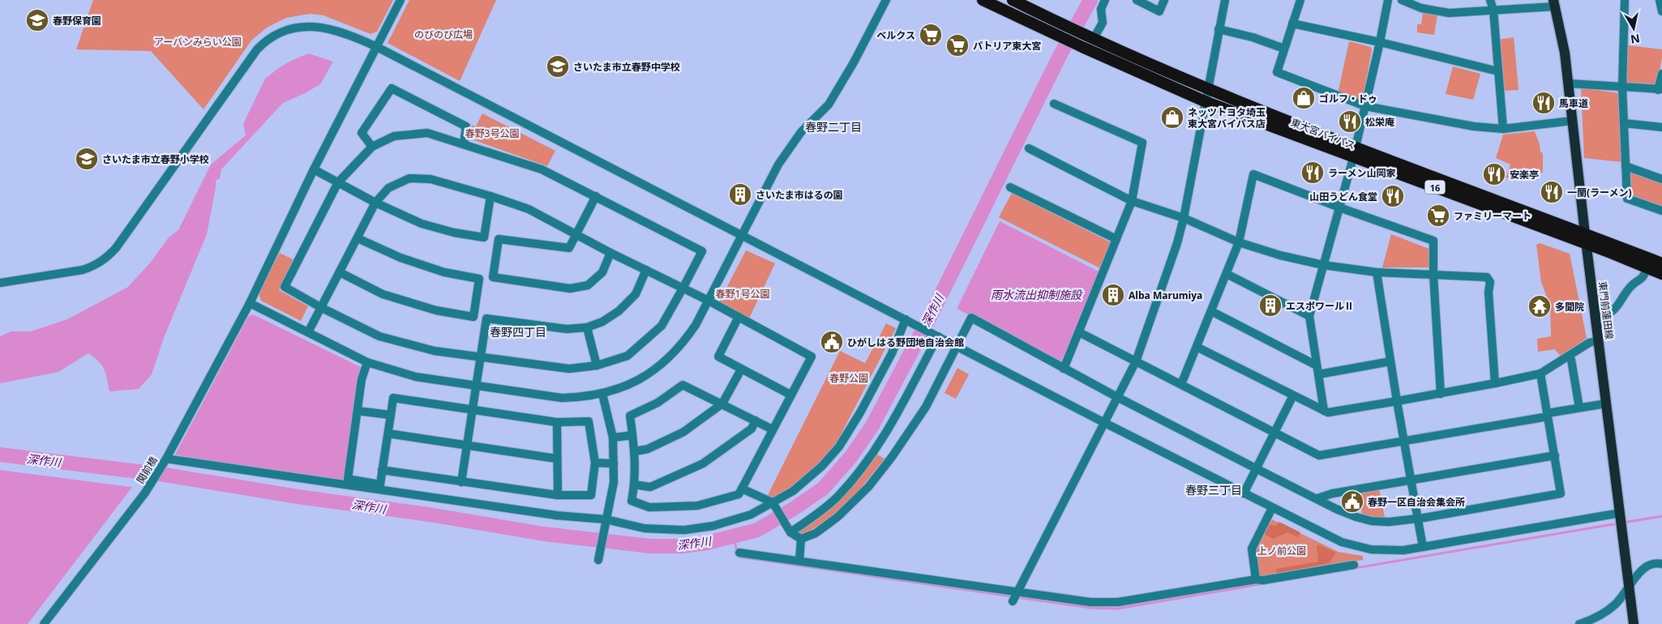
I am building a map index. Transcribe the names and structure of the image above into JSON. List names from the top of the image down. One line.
{"streets":{"highway":["東大宮バイパス","16"],"main road":["東門前蓮田線"],"street":["関前橋"]},"crossings":[["東大宮バイパス","東門前蓮田線"]],"districts":["春野二丁目","春野四丁目","春野三丁目"],"water":["雨水流出抑制施設","深作川"],"parks":["のびのび広場","アーバンみらい公園","春野3号公園","春野1号公園","春野公園","上ノ前公園"],"places":{"school or university":["春野保育園","さいたま市立春野中学校","さいたま市立春野小学校"],"supermarket":["ベルクス","パトリア東大宮","ファミリーマート"],"shop":["ゴルフ・ドゥ","ネッツトヨタ埼玉 東大宮バイパス店"],"restaurant":["馬車道","松栄庵","ラーメン山岡家","安楽亭","一蘭(ラーメン)","山田うどん食堂"],"building":["さいたま市はるの園","Alba Marumiya","エスポワールⅡ"],"temple":["多聞院"],"public building":["ひがしはる野団地自治会館","春野一区自治会集会所"]},"north":"bottom"}
